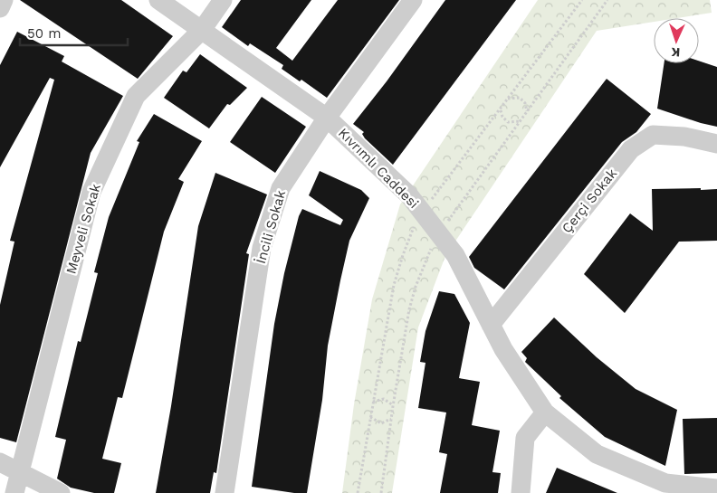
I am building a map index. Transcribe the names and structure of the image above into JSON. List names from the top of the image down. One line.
{"streets":{"street":["Kıvrımlı Caddesi","Çerçi Sokak","İncili Sokak","Meyveli Sokak"]},"crossings":[["Kıvrımlı Caddesi","Çerçi Sokak"],["Kıvrımlı Caddesi","İncili Sokak"],["Kıvrımlı Caddesi","Meyveli Sokak"]],"scale_bar":"50 m","north":"bottom"}
